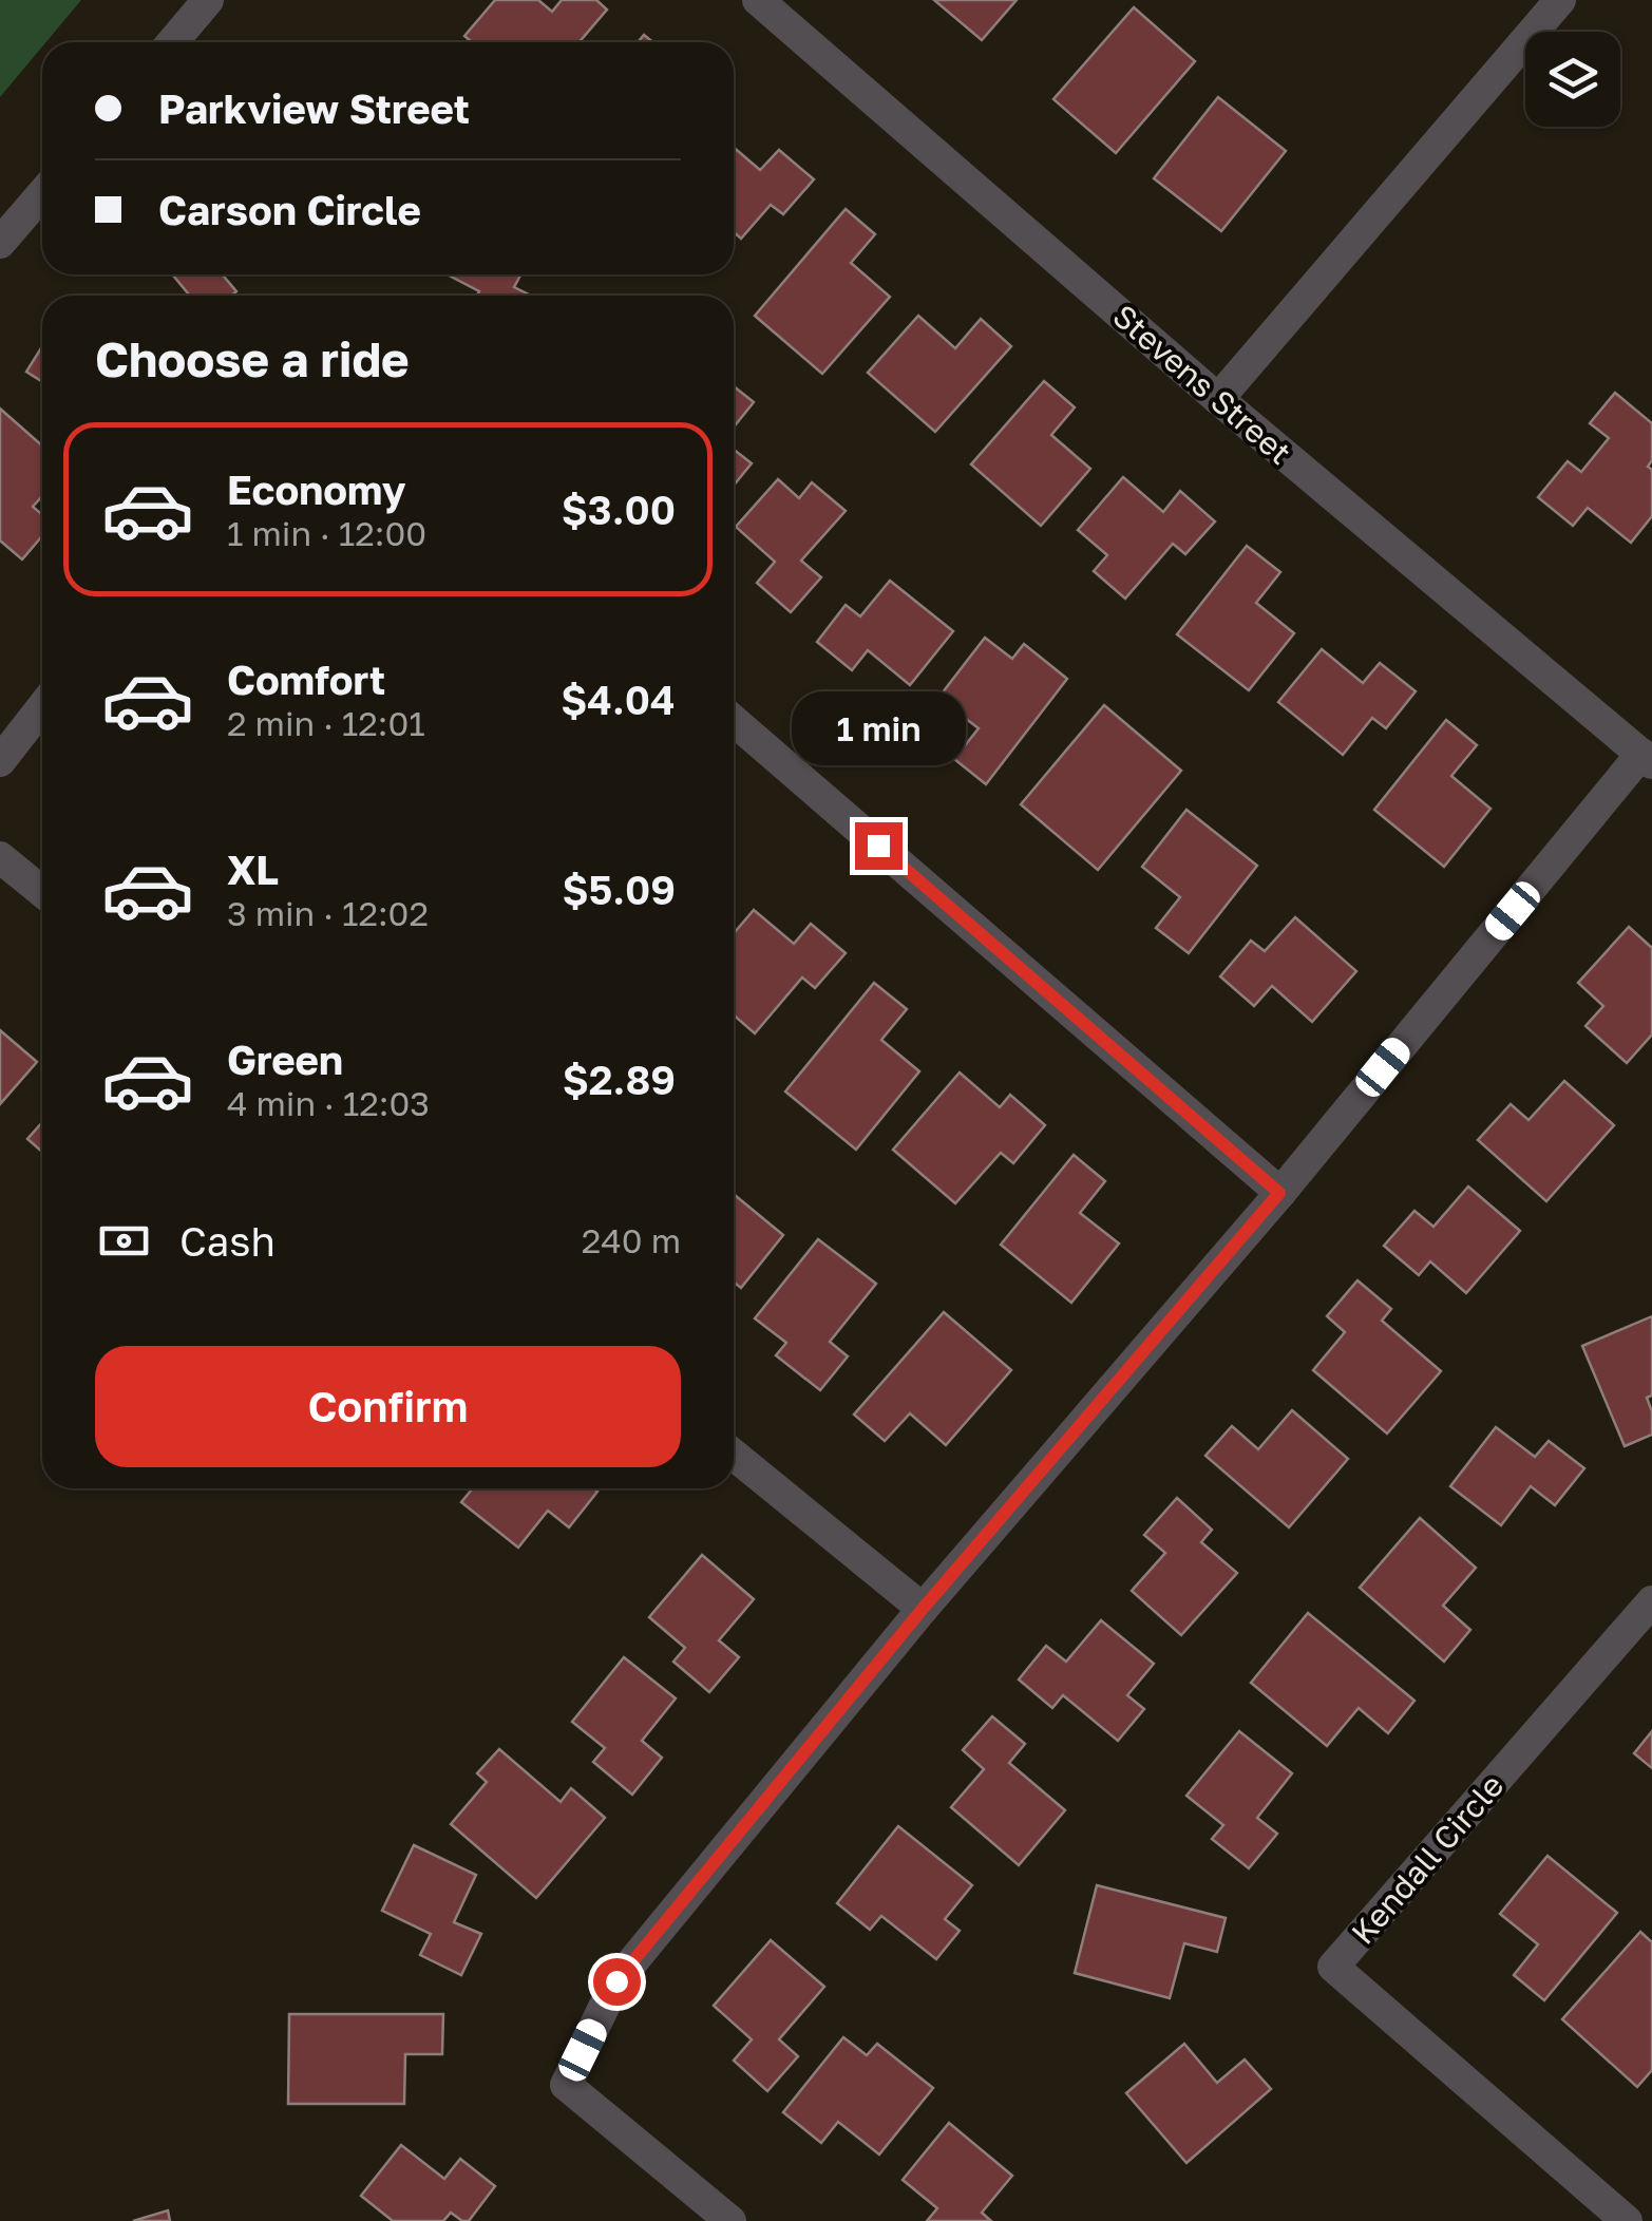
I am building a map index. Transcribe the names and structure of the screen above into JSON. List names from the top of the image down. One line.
{"streets":{"street":["Stevens Street","Kendall Circle"]},"page":{"banner":["Parkview Street","Carson Circle"],"heading":"Choose a ride","list":[{"name":"Economy","note":"1 min · 12:00","value":"$3.00"},{"name":"Comfort","note":"2 min · 12:01","value":"$4.04"},{"name":"XL","note":"3 min · 12:02","value":"$5.09"},{"name":"Green","note":"4 min · 12:03","value":"$2.89"}],"bubble":"1 min","pay":["Cash","240 m"],"buttons":"Confirm"}}
